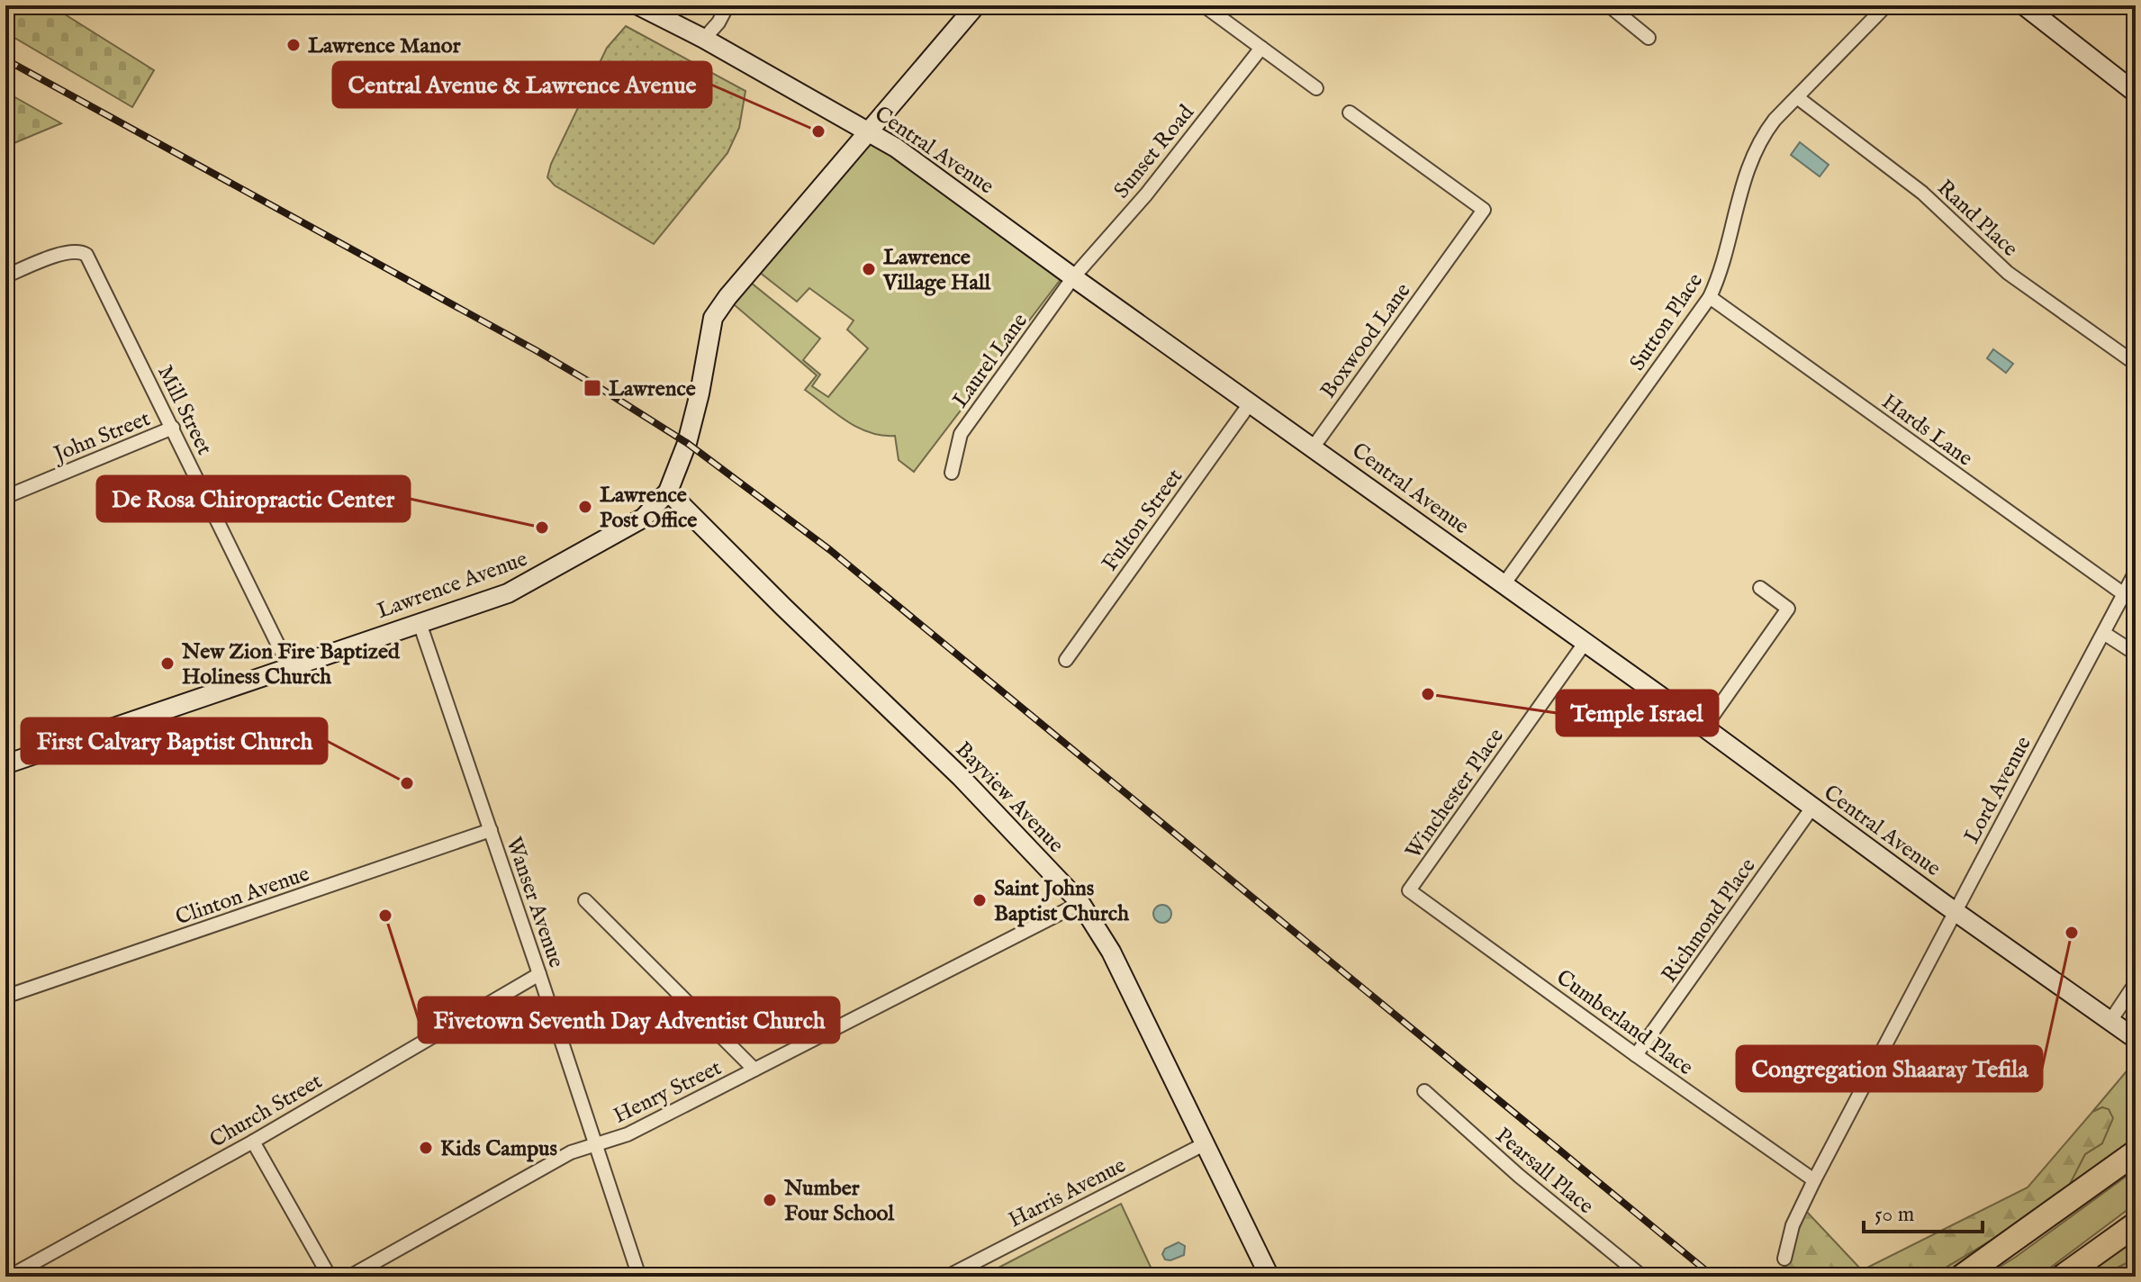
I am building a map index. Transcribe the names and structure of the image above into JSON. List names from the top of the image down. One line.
{"streets":{"street":["Central Avenue","Sunset Road","Rand Place","Sutton Place","Boxwood Lane","Laurel Lane","Mill Street","Hards Lane","John Street","Fulton Street","Lawrence Avenue","Lord Avenue","Winchester Place","Bayview Avenue","Clinton Avenue","Wanser Avenue","Richmond Place","Cumberland Place","Henry Street","Church Street","Pearsall Place","Harris Avenue"]},"crossings":[["Central Avenue","Sunset Road"],["Central Avenue","Sutton Place"],["Central Avenue","Boxwood Lane"],["Central Avenue","Laurel Lane"],["Central Avenue","Fulton Street"],["Central Avenue","Lawrence Avenue"],["Central Avenue","Lord Avenue"],["Central Avenue","Winchester Place"],["Central Avenue","Richmond Place"],["Sunset Road","Laurel Lane"],["Rand Place","Sutton Place"],["Sutton Place","Hards Lane"],["Mill Street","John Street"],["Mill Street","Lawrence Avenue"],["Hards Lane","Lord Avenue"],["Lawrence Avenue","Bayview Avenue"],["Lawrence Avenue","Wanser Avenue"],["Lord Avenue","Cumberland Place"],["Winchester Place","Cumberland Place"],["Bayview Avenue","Henry Street"],["Bayview Avenue","Harris Avenue"],["Clinton Avenue","Wanser Avenue"],["Wanser Avenue","Henry Street"],["Wanser Avenue","Church Street"],["Richmond Place","Cumberland Place"]],"places":{"other":["Lawrence Manor","Central Avenue & Lawrence Avenue","Lawrence Village Hall","Lawrence Post Office","De Rosa Chiropractic Center","New Zion Fire Baptized Holiness Church","Temple Israel","First Calvary Baptist Church","Saint Johns Baptist Church","Fivetown Seventh Day Adventist Church","Congregation Shaaray Tefila","Kids Campus","Number Four School"],"transit":["Lawrence"]},"scale_bar":"50 m"}
